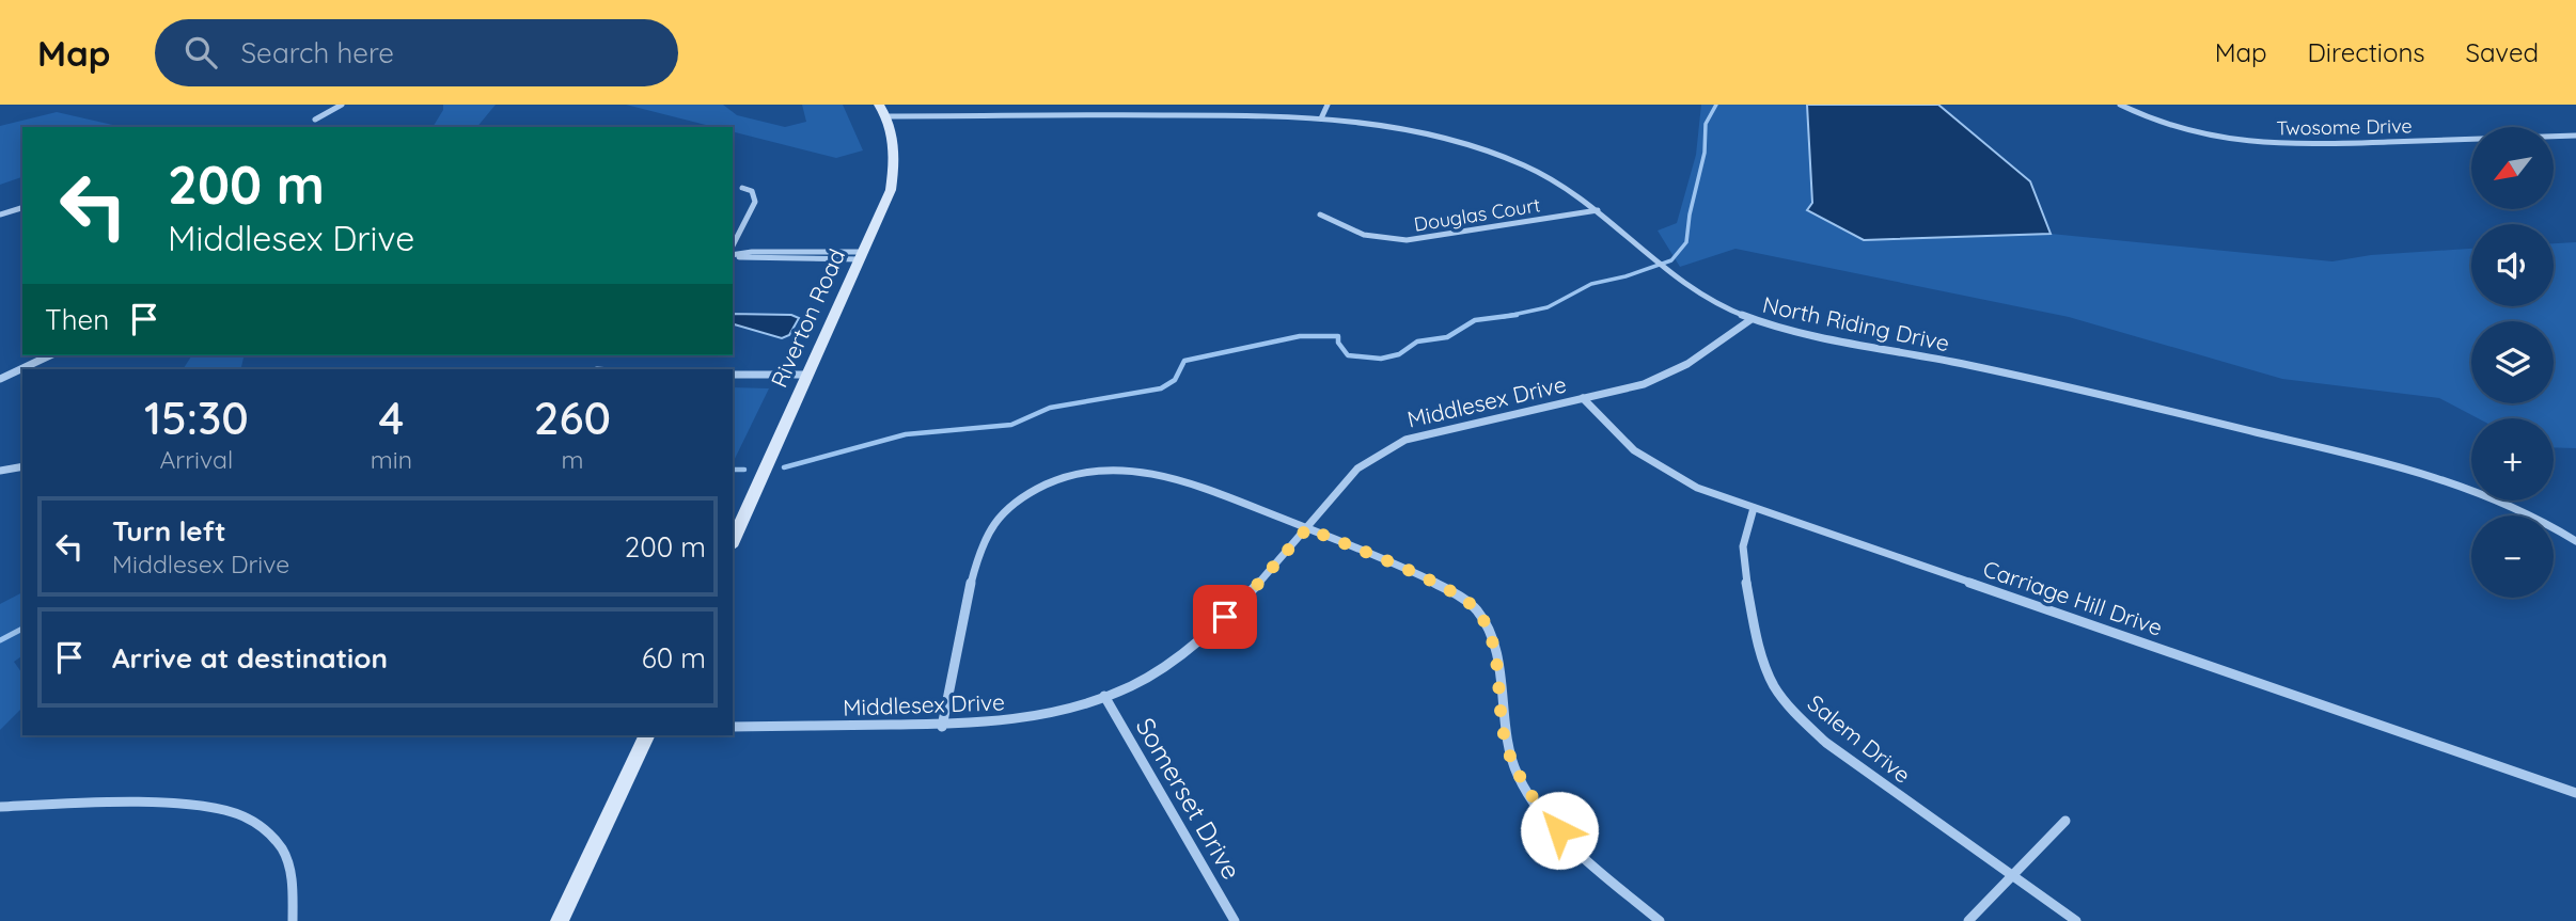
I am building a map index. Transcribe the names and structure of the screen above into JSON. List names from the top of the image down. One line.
{"streets":{"main road":["Riverton Road"],"street":["Twosome Drive","Douglas Court","North Riding Drive","Middlesex Drive","Carriage Hill Drive","Salem Drive","Somerset Drive"]},"crossings":[["Douglas Court","North Riding Drive"],["Riverton Road","North Riding Drive"],["North Riding Drive","Middlesex Drive"],["Middlesex Drive","Carriage Hill Drive"],["Middlesex Drive","Somerset Drive"],["Carriage Hill Drive","Salem Drive"]],"north":"bottom left","page":{"header":"Map","search":"Search here","nav":["Map","Directions","Saved"],"map_buttons":["+","−"],"turn":["200 m","Middlesex Drive"],"then":"Then","eta":["15:30","Arrival","4","min","260","m"],"list":[{"name":"Turn left","note":"Middlesex Drive","value":"200 m"},{"name":"Arrive at destination","value":"60 m"}]}}
